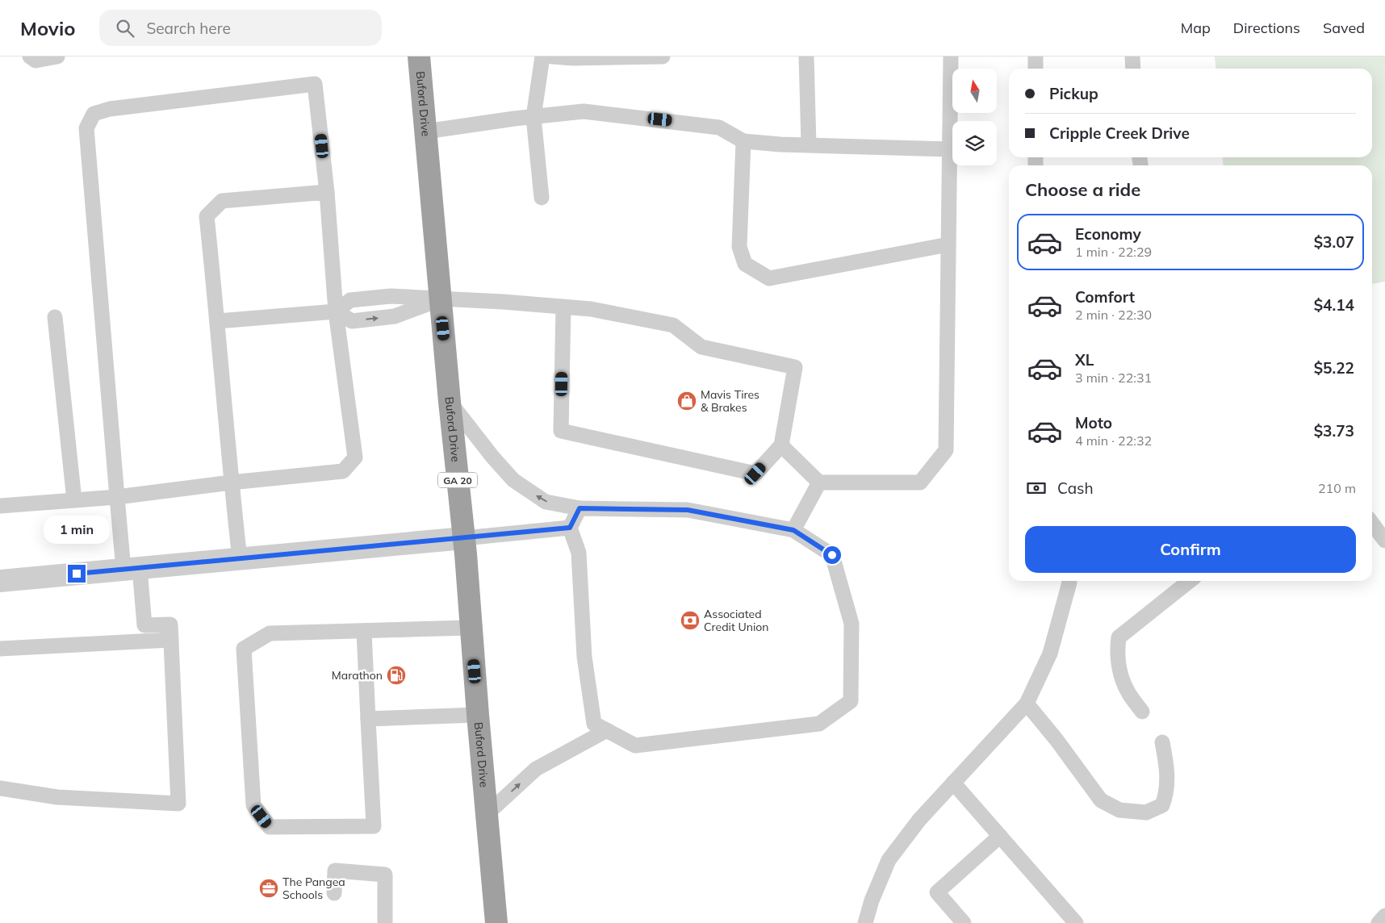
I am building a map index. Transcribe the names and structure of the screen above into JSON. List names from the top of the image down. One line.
{"streets":{"highway":["Buford Drive","GA 20"]},"places":{"shop":["Mavis Tires & Brakes"],"bank":["Associated Credit Union"],"fuel station":["Marathon"],"office":["The Pangea Schools"]},"north":"top","page":{"header":"Movio","search":"Search here","nav":["Map","Directions","Saved"],"banner":["Pickup","Cripple Creek Drive"],"heading":"Choose a ride","list":[{"name":"Economy","note":"1 min · 22:29","value":"$3.07"},{"name":"Comfort","note":"2 min · 22:30","value":"$4.14"},{"name":"XL","note":"3 min · 22:31","value":"$5.22"},{"name":"Moto","note":"4 min · 22:32","value":"$3.73"}],"pay":["Cash","210 m"],"bubble":"1 min","buttons":"Confirm"}}
